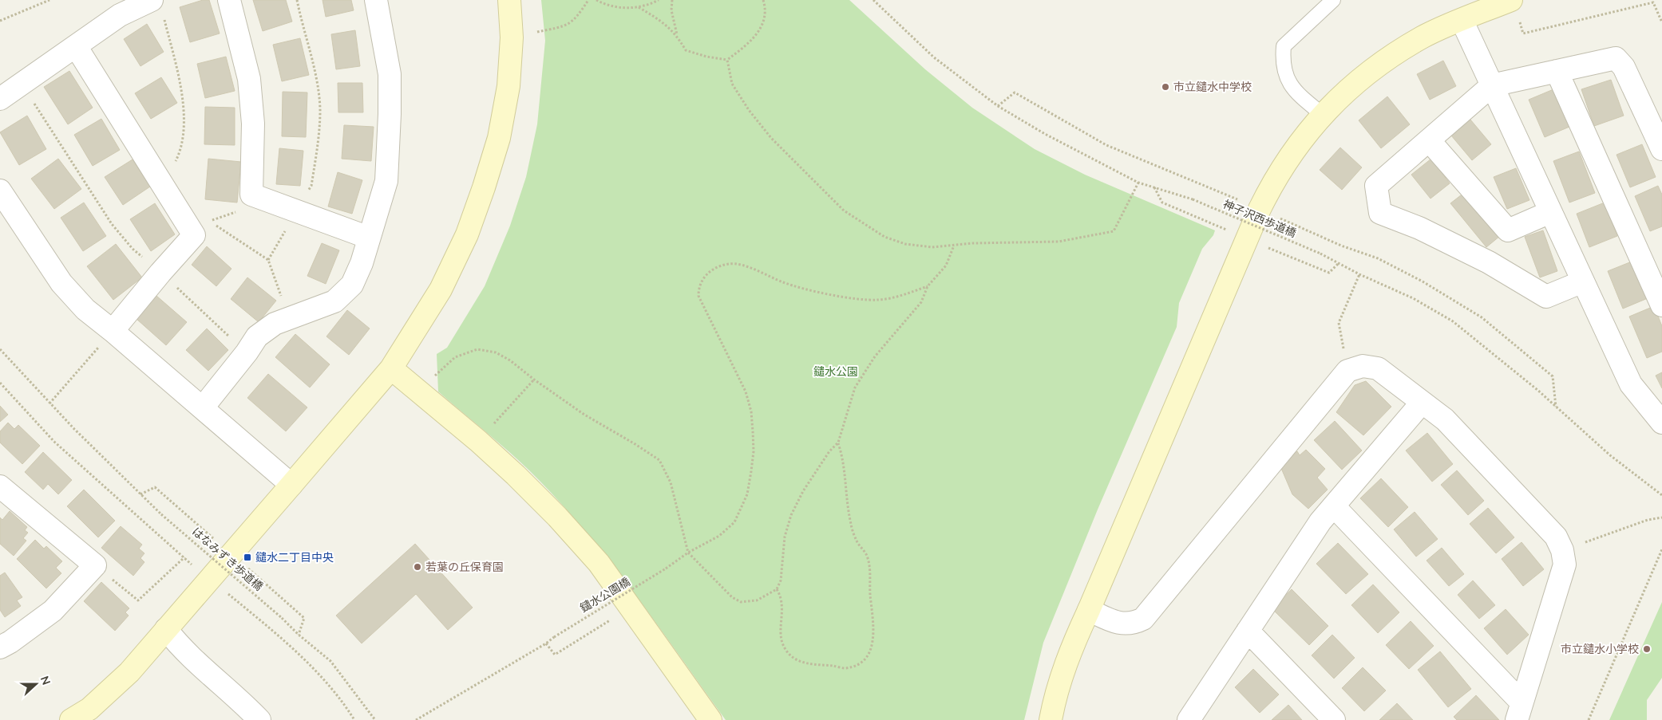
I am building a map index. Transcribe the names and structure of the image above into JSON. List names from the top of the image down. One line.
{"streets":{"path":["神子沢西歩道橋","はなみずき歩道橋","鑓水公園橋"]},"parks":["鑓水公園"],"places":{"other":["市立鑓水中学校","若葉の丘保育園","市立鑓水小学校"],"transit":["鑓水二丁目中央"]},"north":"right"}
